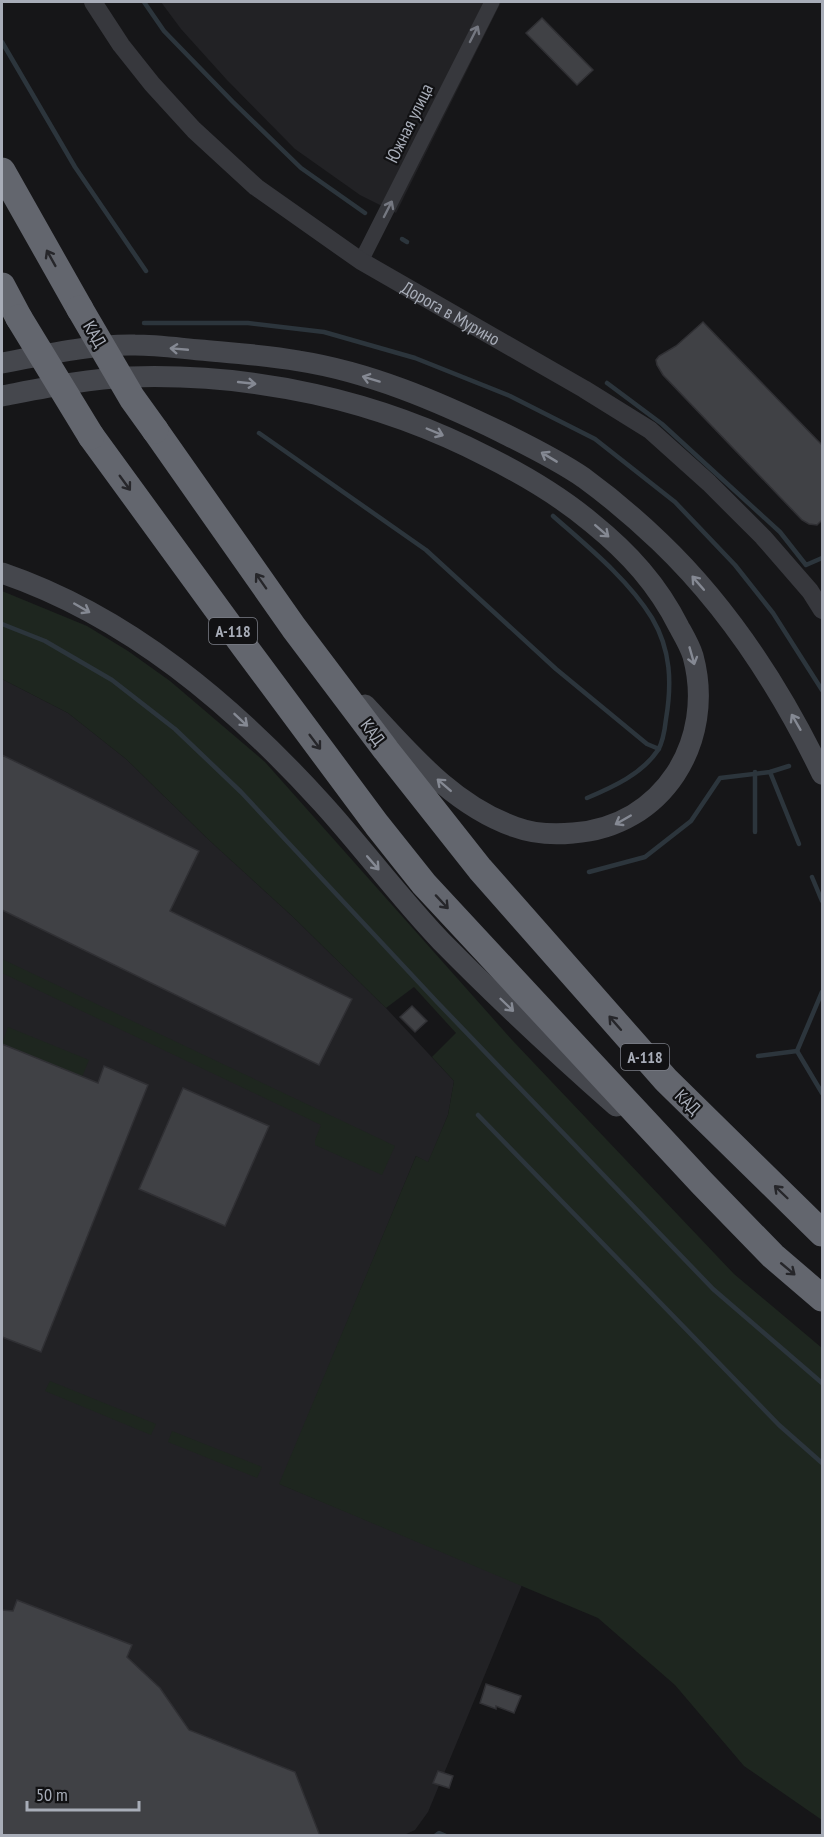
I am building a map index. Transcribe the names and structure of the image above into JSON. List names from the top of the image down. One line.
{"streets":{"highway":["КАД","А-118"],"street":["Южная улица","Дорога в Мурино"]},"crossings":[["Южная улица","Дорога в Мурино"]],"one_way":["Южная улица"],"scale_bar":"50 m"}
